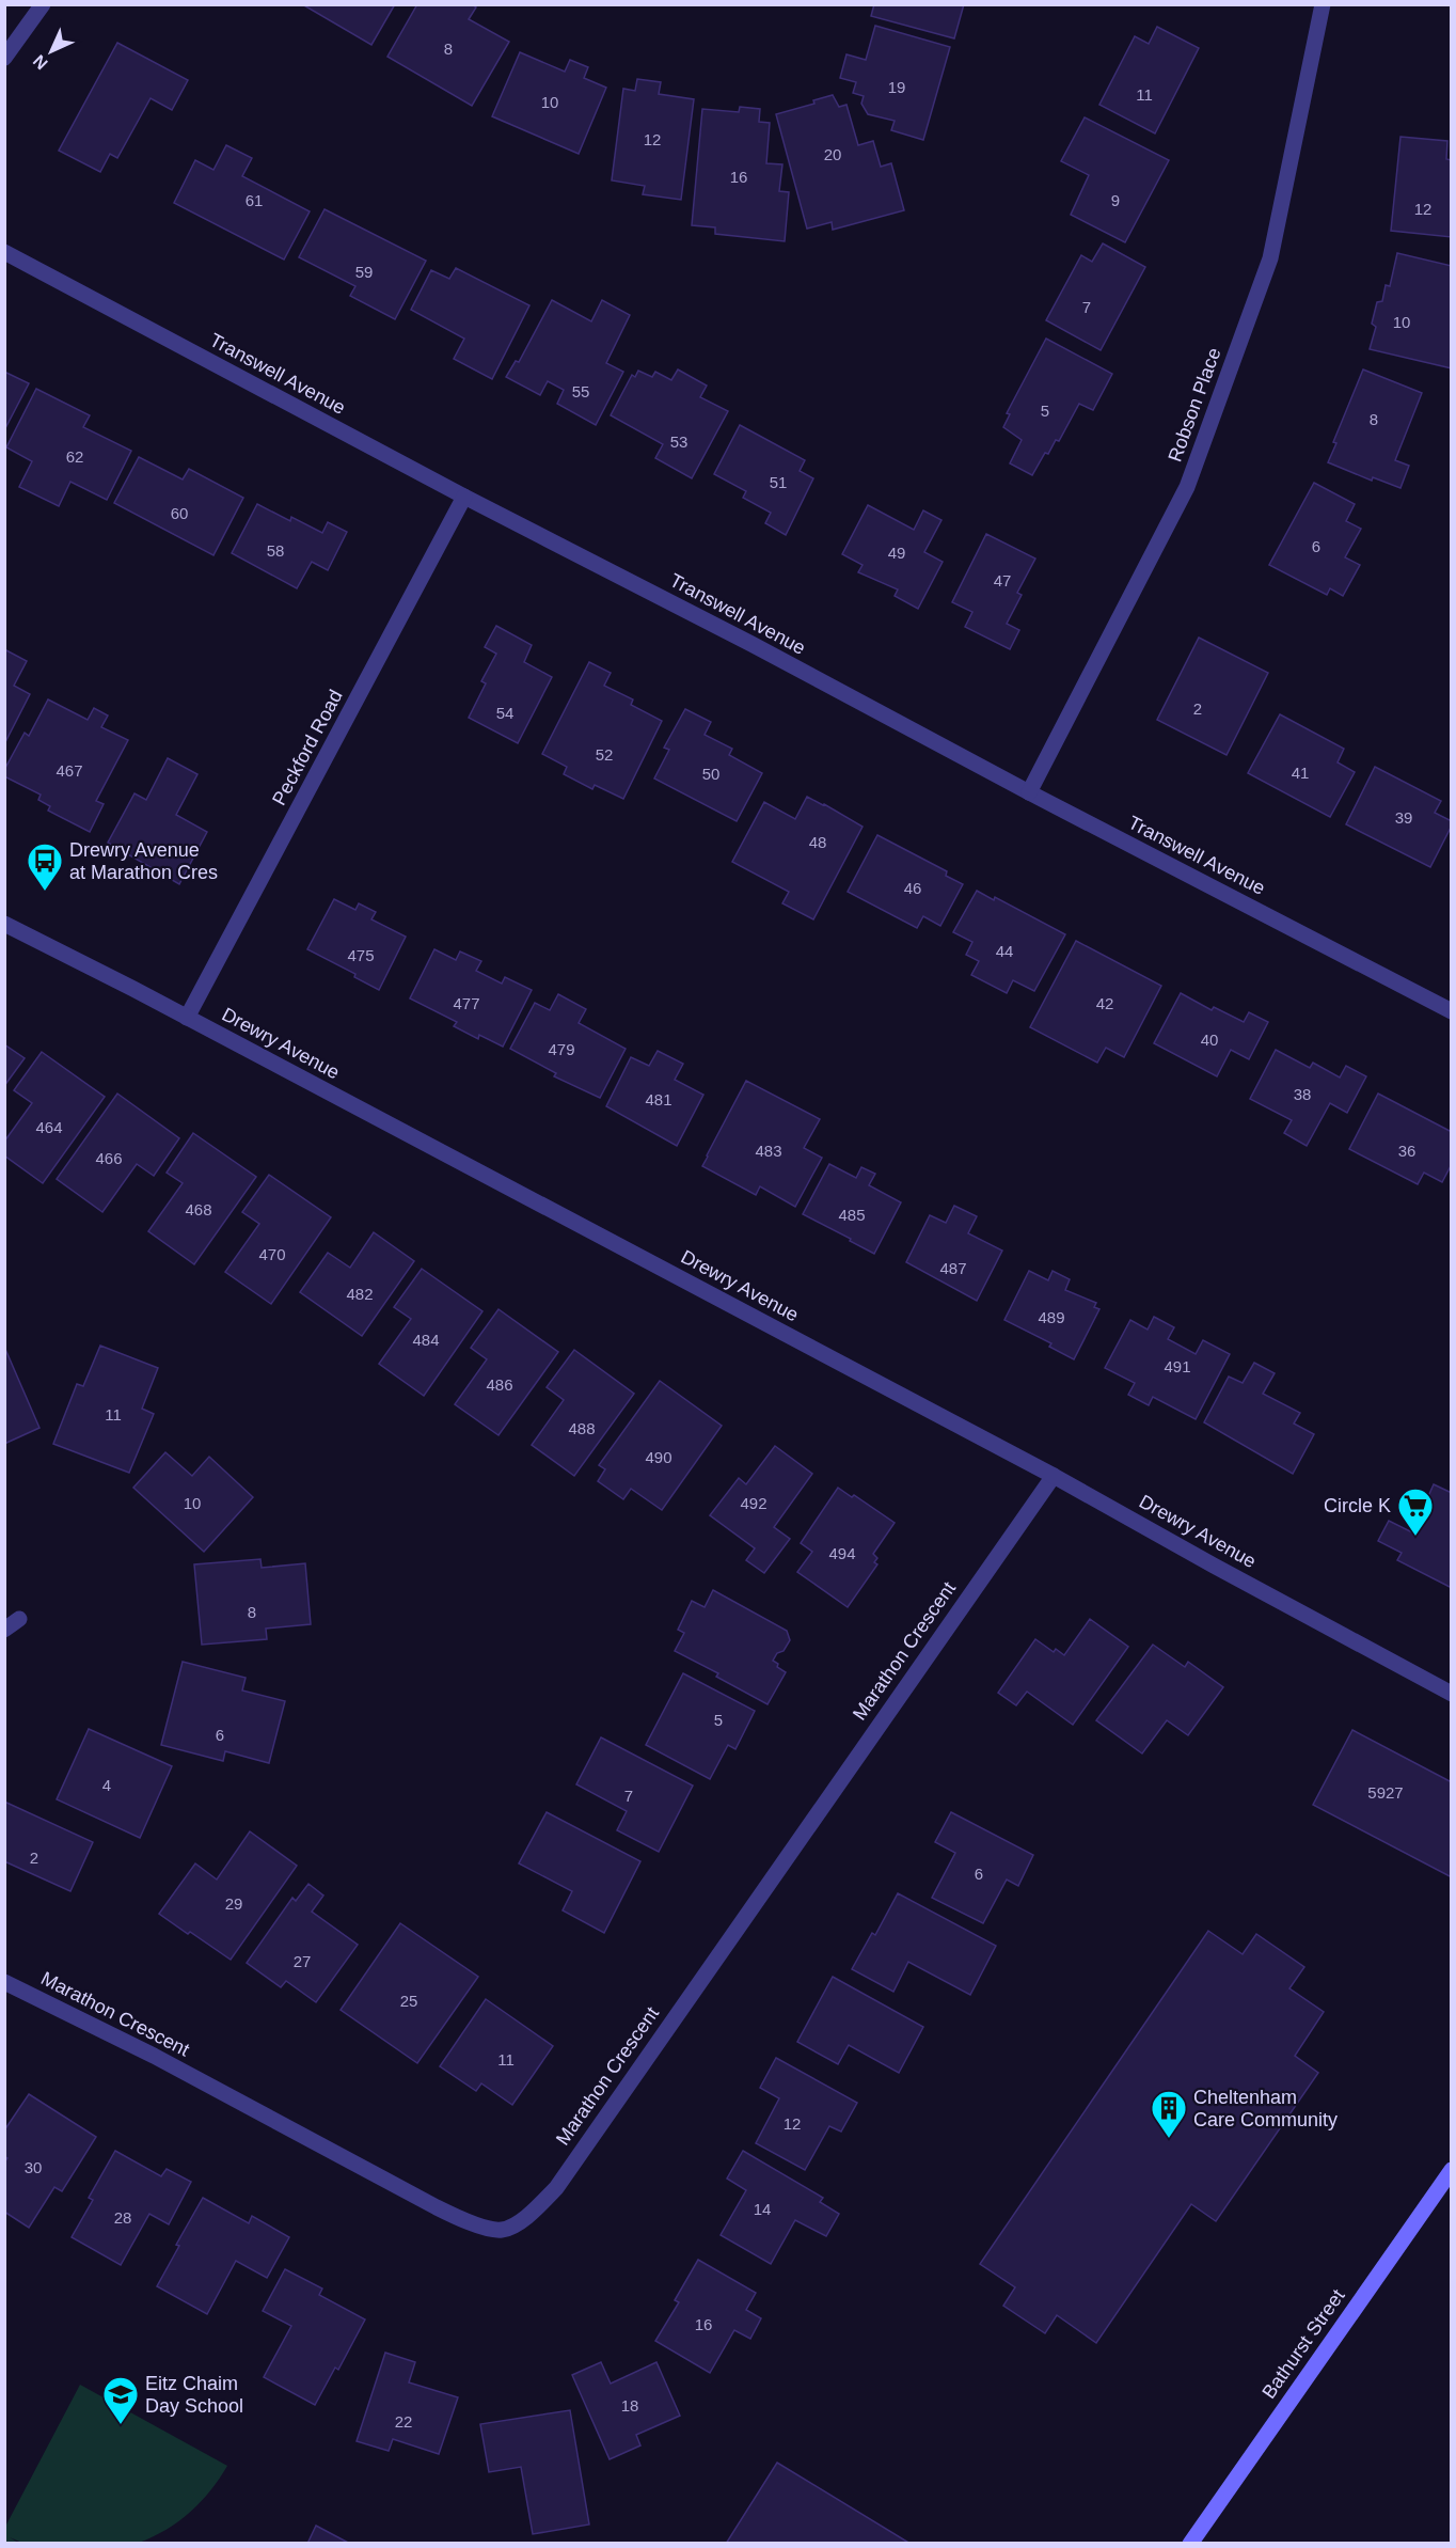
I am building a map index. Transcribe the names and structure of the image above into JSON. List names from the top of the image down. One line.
{"streets":{"main road":["Bathurst Street"],"street":["Transwell Avenue","Robson Place","Peckford Road","Drewry Avenue","Marathon Crescent"]},"crossings":[["Transwell Avenue","Robson Place"],["Transwell Avenue","Peckford Road"],["Peckford Road","Drewry Avenue"],["Drewry Avenue","Marathon Crescent"]],"places":{"bus stop":["Drewry Avenue at Marathon Cres"],"supermarket":["Circle K"],"building":["Cheltenham Care Community"],"school or university":["Eitz Chaim Day School"]},"house_numbers":["8","19","11","10","12","20","16","61","9","12","59","7","10","55","5","8","53","62","51","60","6","58","49","47","2","54","52","467","41","50","39","48","46","44","475","477","42","40","479","38","481","464","483","36","466","468","485","470","487","482","489","484","491","486","11","488","490","10","492","494","8","5","6","4","5927","7","2","6","29","27","25","11","12","30","14","28","16","18","22"],"north":"bottom left"}
